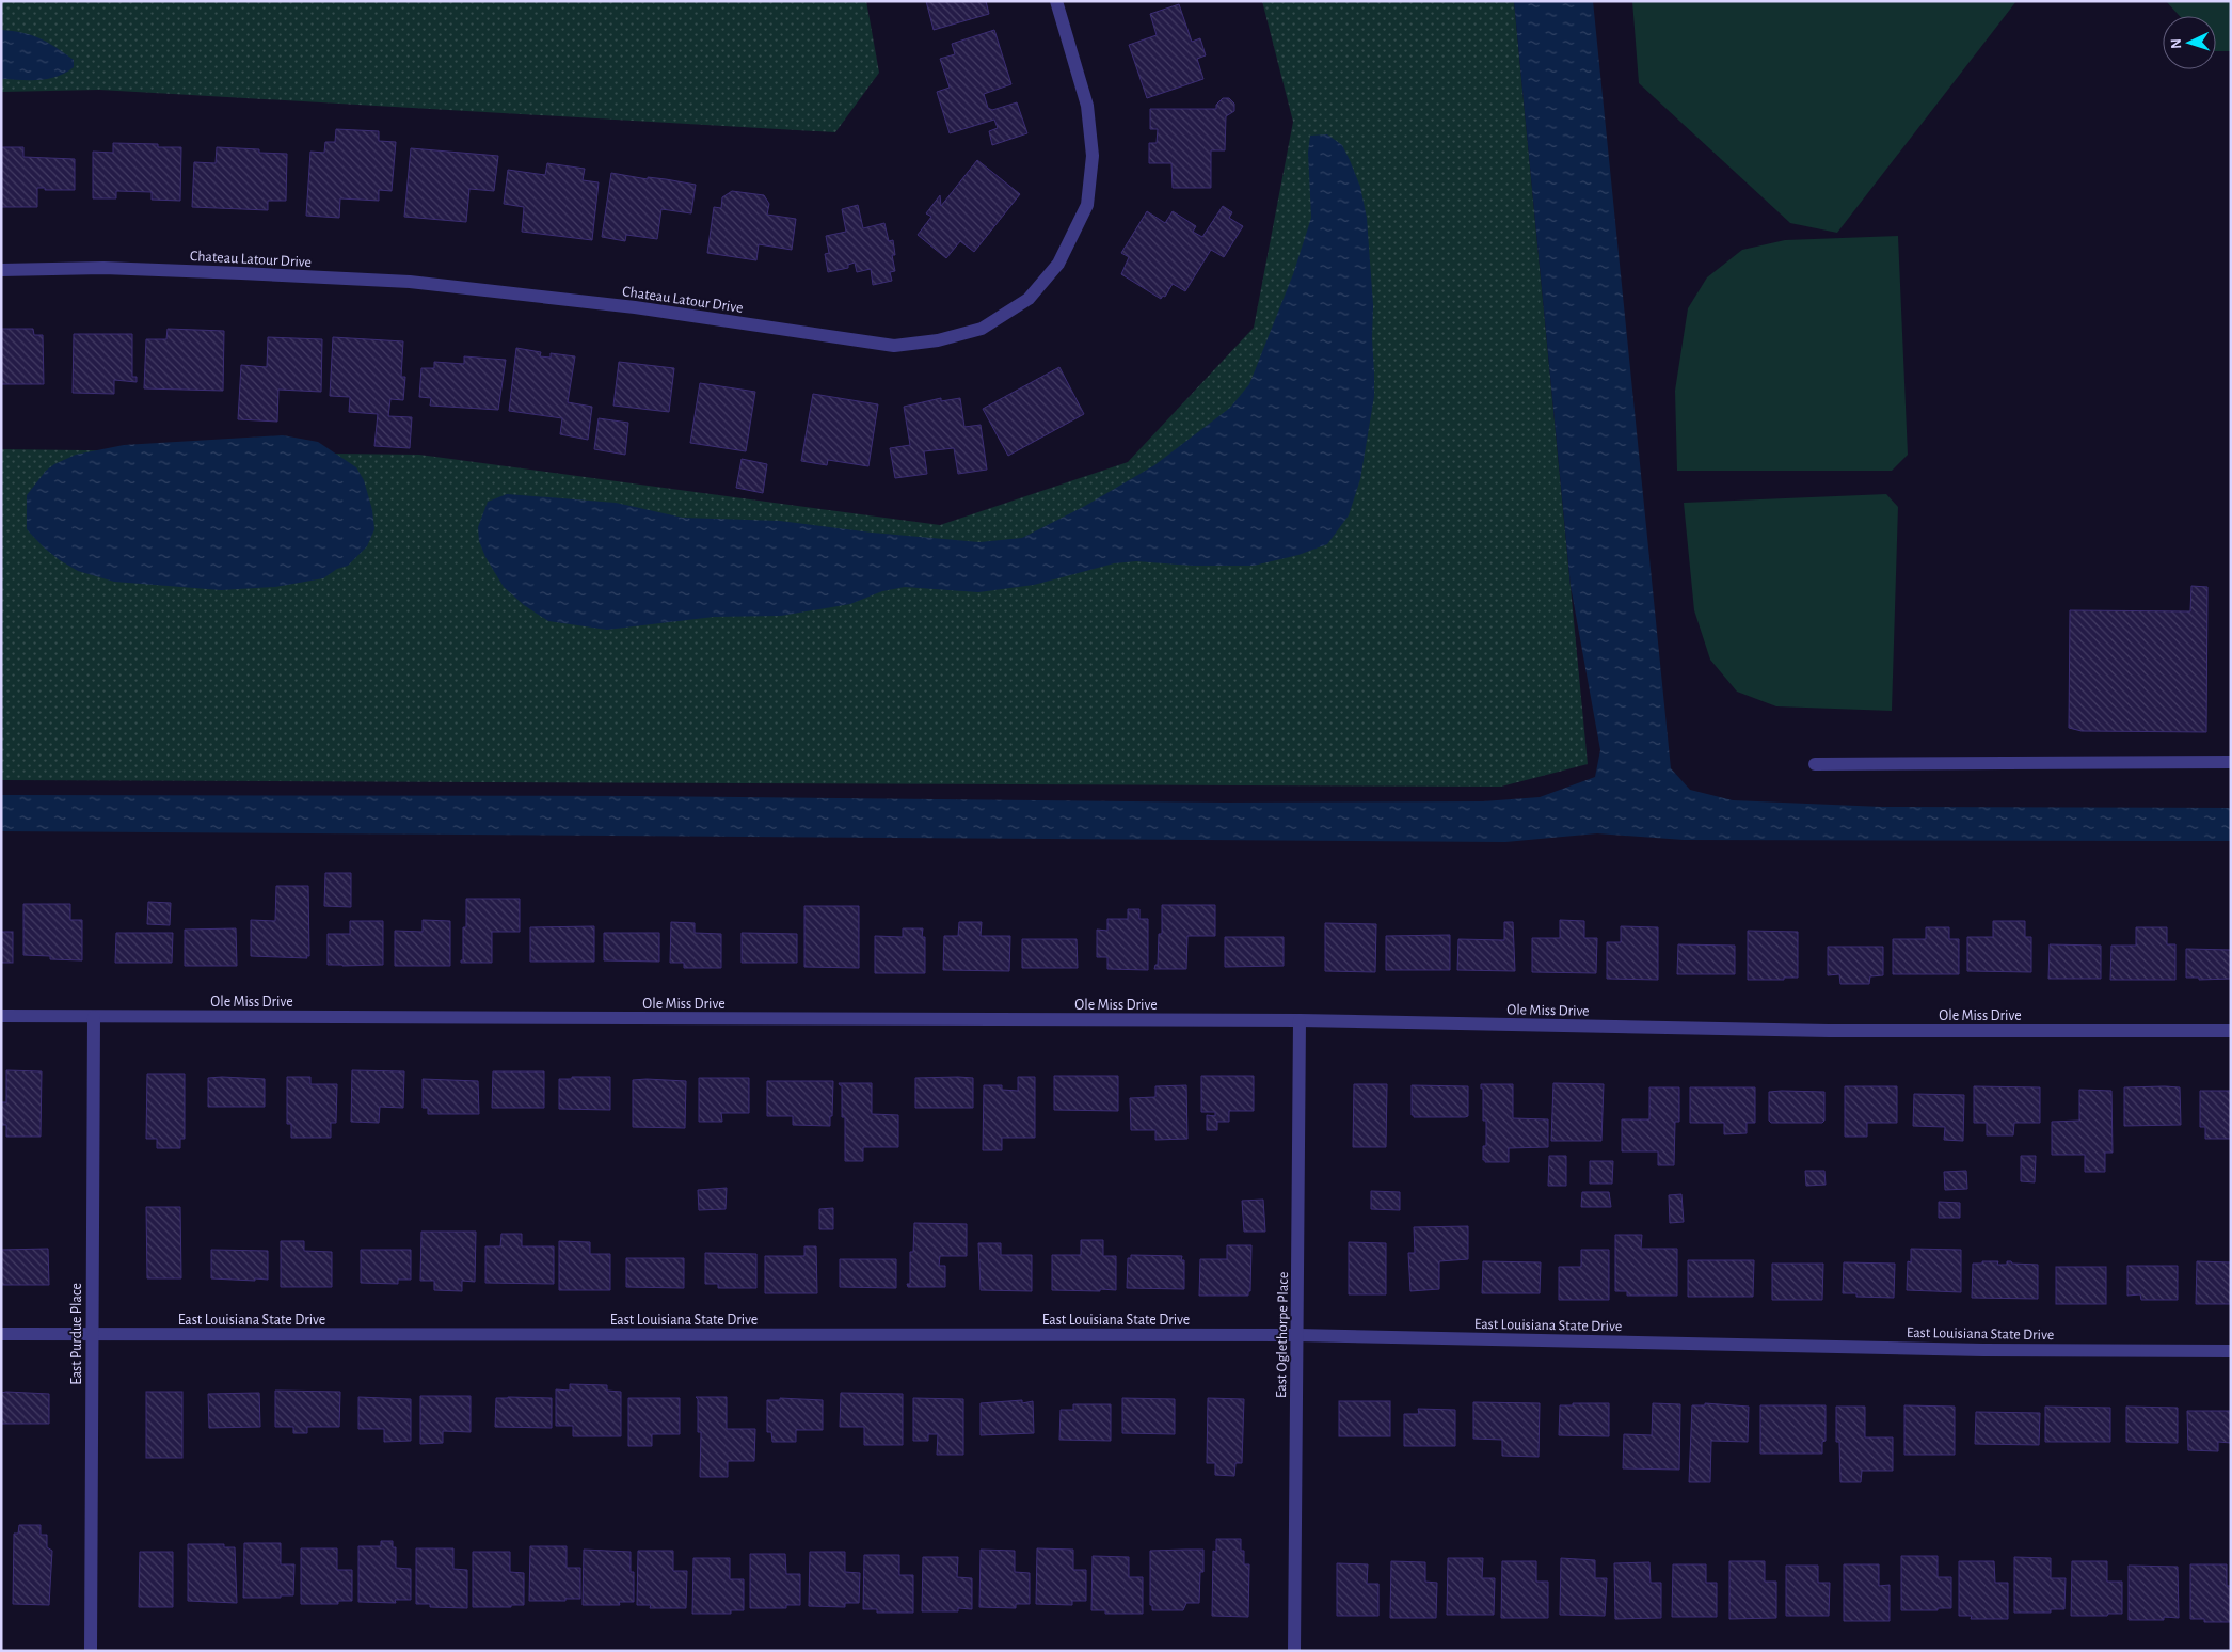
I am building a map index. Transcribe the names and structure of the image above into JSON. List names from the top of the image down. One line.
{"streets":{"street":["Chateau Latour Drive","Ole Miss Drive","East Louisiana State Drive","East Purdue Place","East Oglethorpe Place"]},"crossings":[["Ole Miss Drive","East Purdue Place"],["Ole Miss Drive","East Oglethorpe Place"],["East Louisiana State Drive","East Purdue Place"],["East Louisiana State Drive","East Oglethorpe Place"]],"north":"left"}
